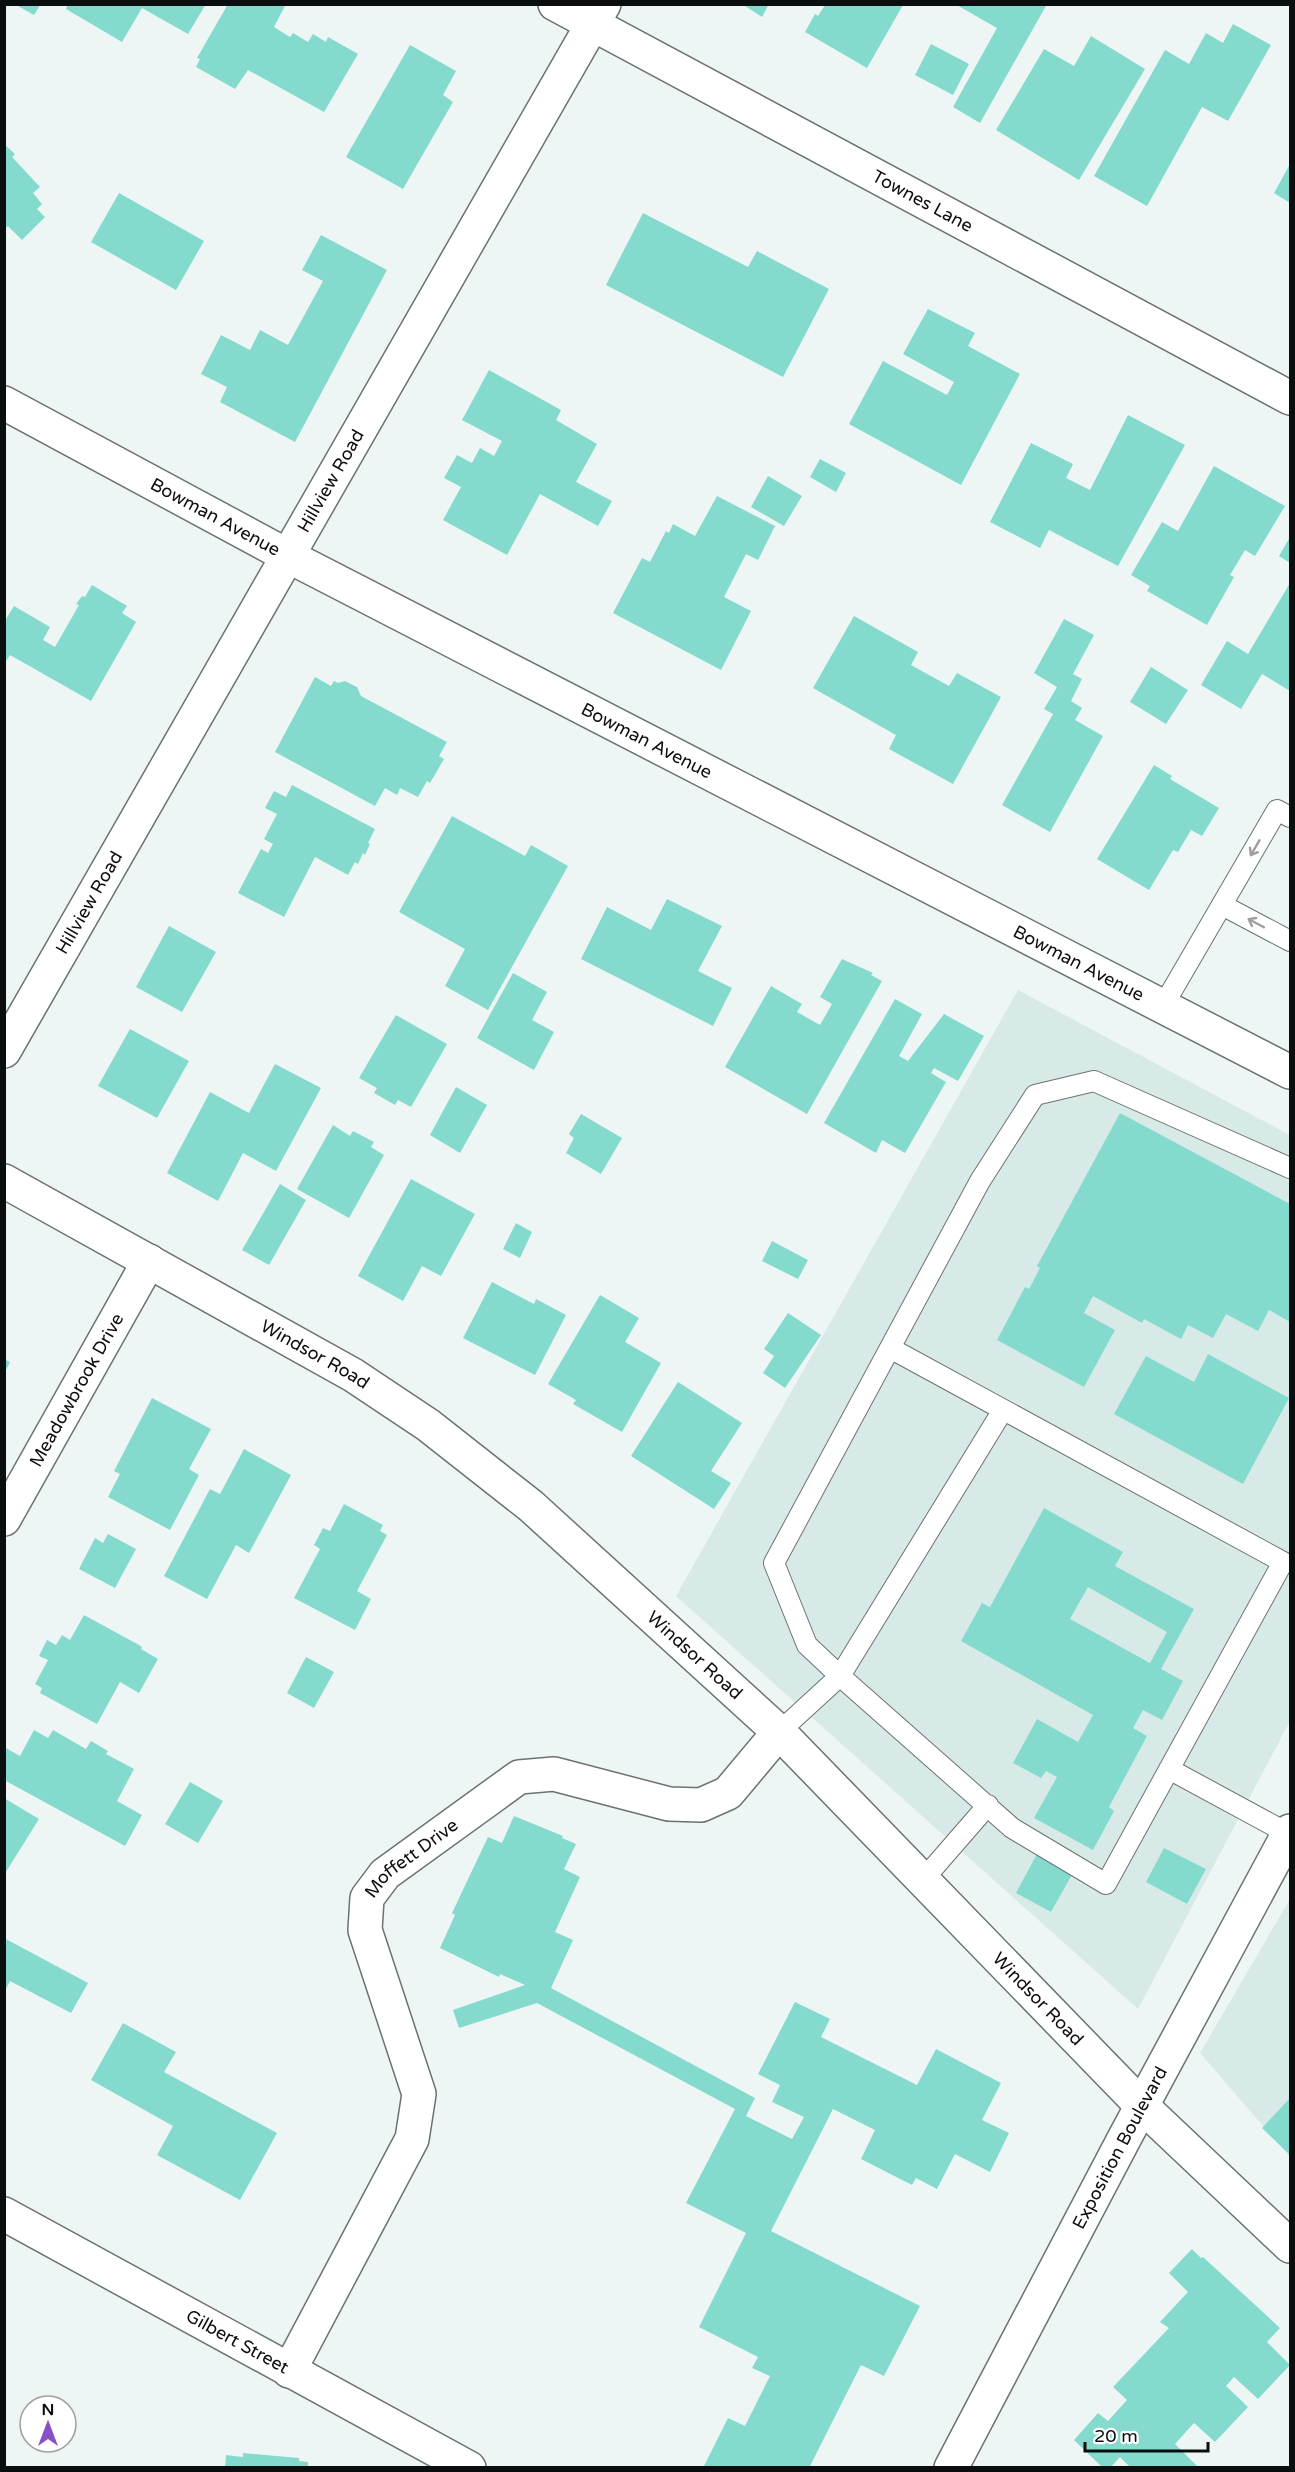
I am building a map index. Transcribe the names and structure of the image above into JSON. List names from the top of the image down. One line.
{"streets":{"street":["Townes Lane","Hillview Road","Bowman Avenue","Windsor Road","Meadowbrook Drive","Moffett Drive","Exposition Boulevard","Gilbert Street"]},"crossings":[["Townes Lane","Hillview Road"],["Hillview Road","Bowman Avenue"],["Windsor Road","Meadowbrook Drive"],["Windsor Road","Moffett Drive"],["Windsor Road","Exposition Boulevard"],["Moffett Drive","Gilbert Street"]],"scale_bar":"20 m","north":"top"}
